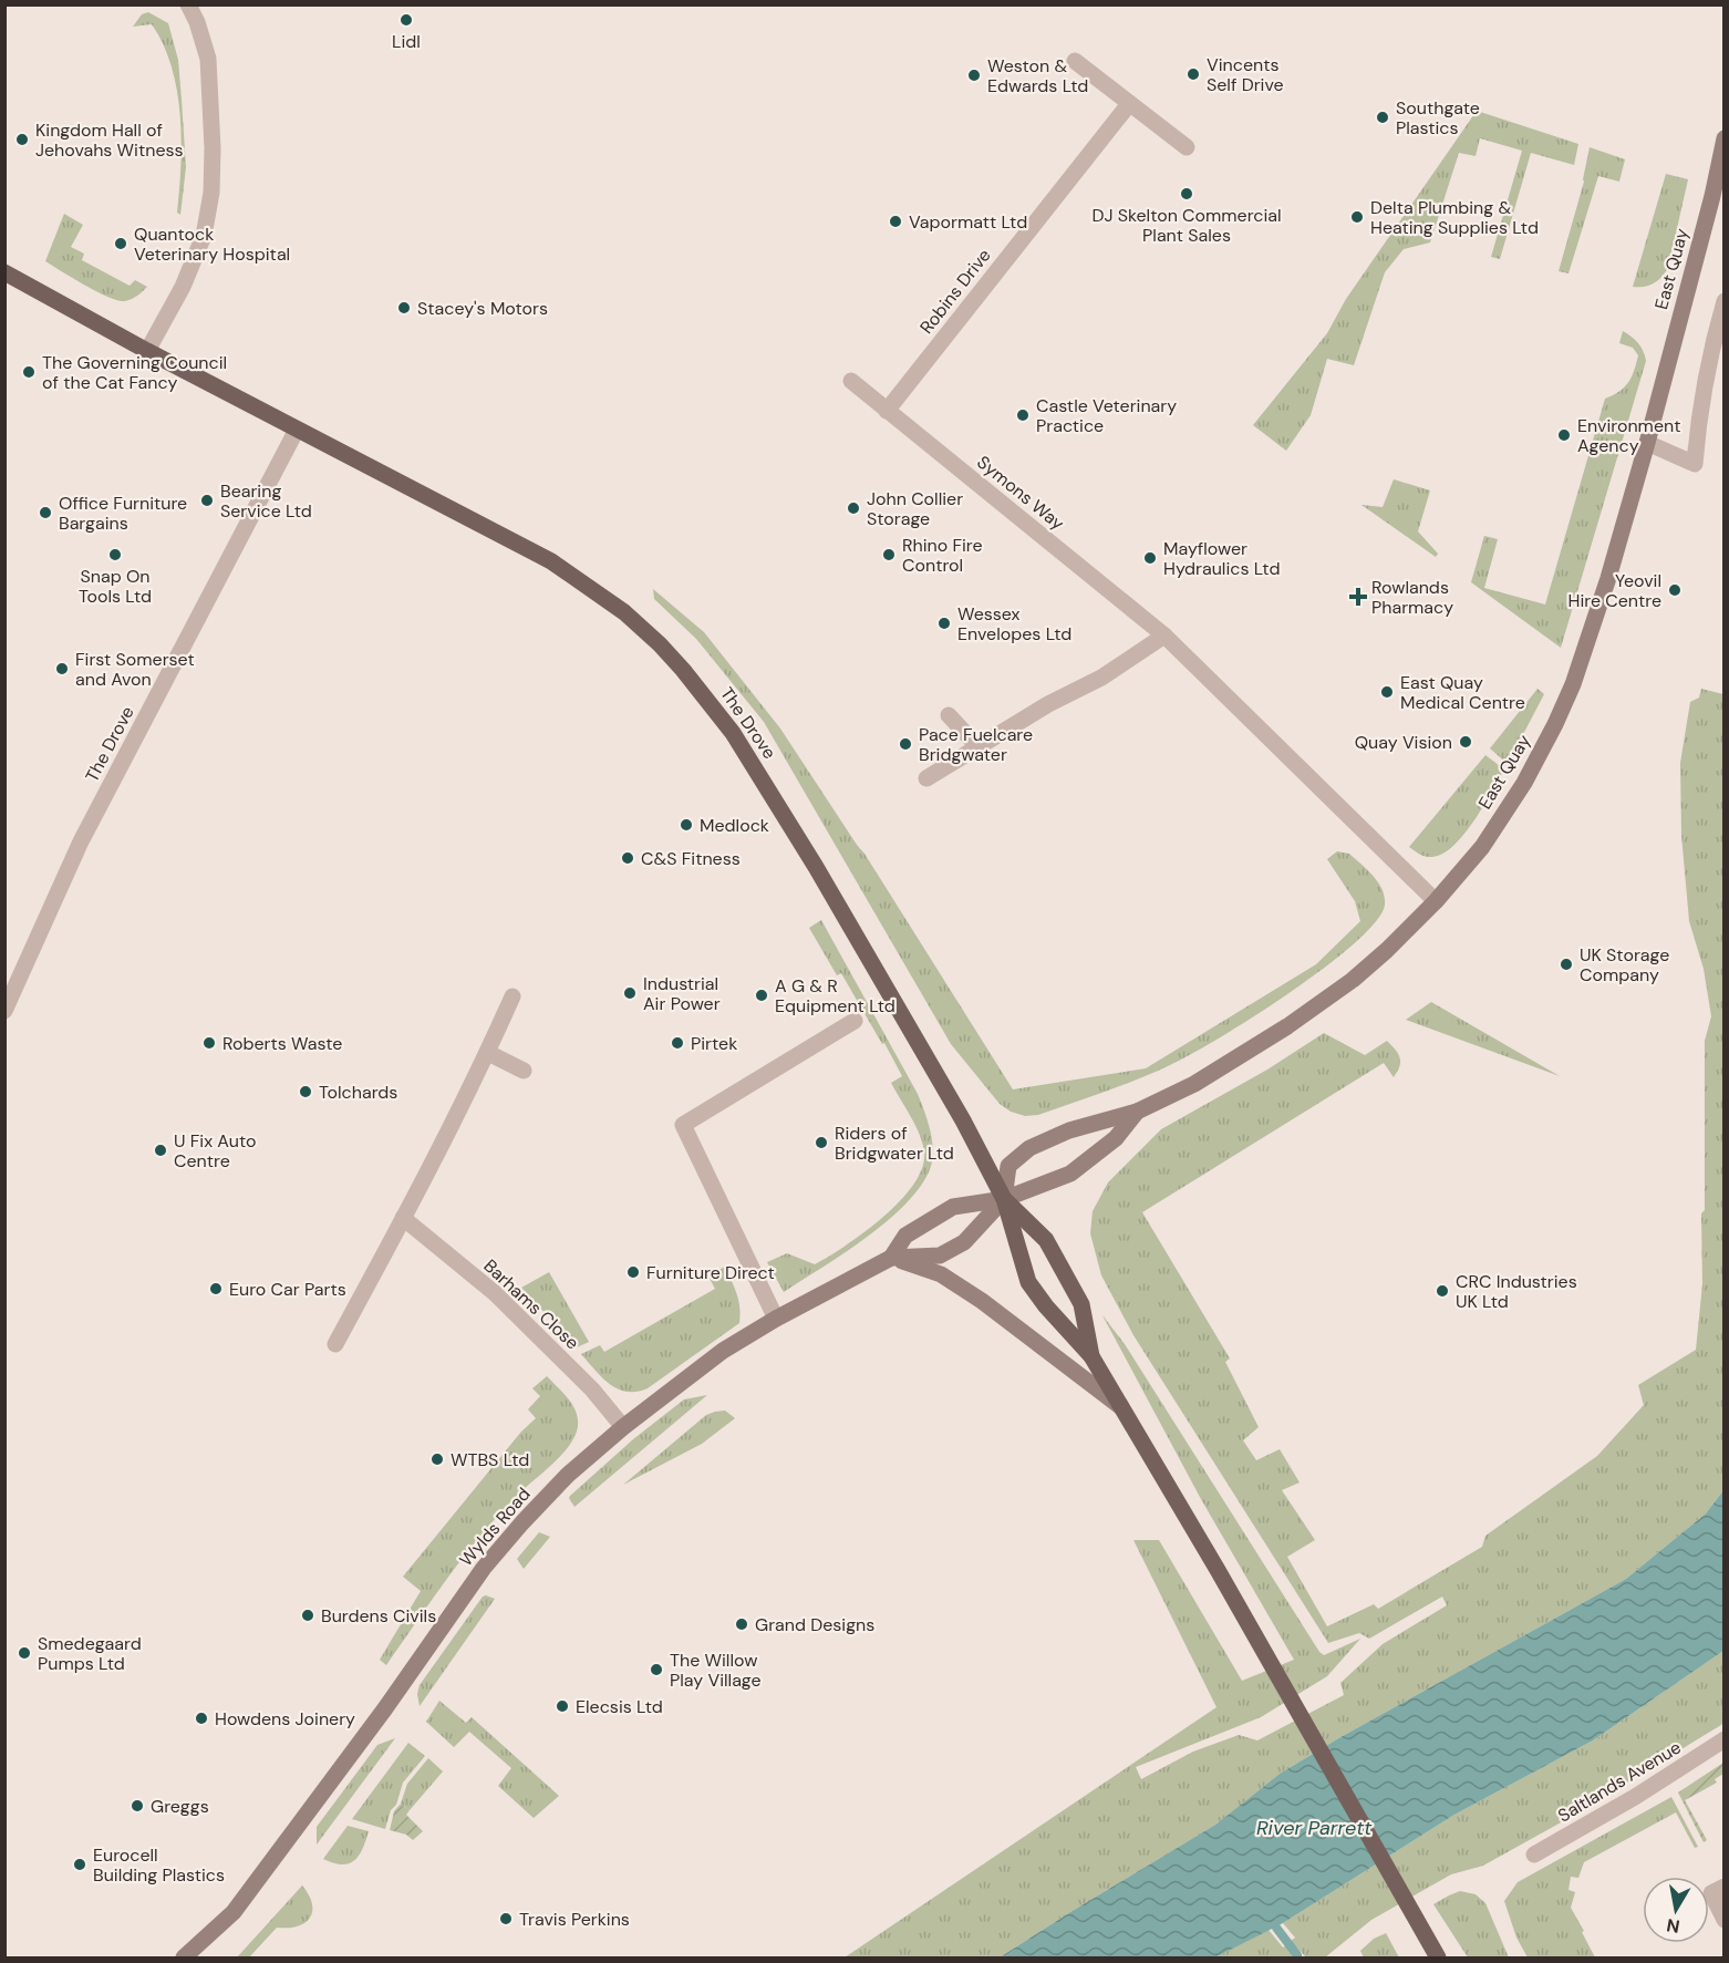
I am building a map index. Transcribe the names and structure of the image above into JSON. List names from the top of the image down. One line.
{"streets":{"main road":["The Drove"],"street":["East Quay","Robins Drive","Symons Way","Barhams Close","Wylds Road","Saltlands Avenue"]},"crossings":[["East Quay","Symons Way"],["East Quay","The Drove"],["East Quay","Wylds Road"],["Robins Drive","Symons Way"],["The Drove","Wylds Road"],["Barhams Close","Wylds Road"]],"water":["River Parrett"],"places":{"other":["Lidl","Vincents Self Drive","Weston & Edwards Ltd","Southgate Plastics","Kingdom Hall of Jehovahs Witness","DJ Skelton Commercial Plant Sales","Delta Plumbing & Heating Supplies Ltd","Vapormatt Ltd","Quantock Veterinary Hospital","Stacey's Motors","The Governing Council of the Cat Fancy","Castle Veterinary Practice","Environment Agency","Bearing Service Ltd","John Collier Storage","Office Furniture Bargains","Snap On Tools Ltd","Rhino Fire Control","Mayflower Hydraulics Ltd","Yeovil Hire Centre","Wessex Envelopes Ltd","First Somerset and Avon","East Quay Medical Centre","Quay Vision","Pace Fuelcare Bridgwater","Medlock","C&S Fitness","UK Storage Company","Industrial Air Power","A G & R Equipment Ltd","Roberts Waste","Pirtek","Tolchards","Riders of Bridgwater Ltd","U Fix Auto Centre","Furniture Direct","Euro Car Parts","CRC Industries UK Ltd","WTBS Ltd","Burdens Civils","Grand Designs","Smedegaard Pumps Ltd","The Willow Play Village","Elecsis Ltd","Howdens Joinery","Greggs","Eurocell Building Plastics","Travis Perkins"],"health":["Rowlands Pharmacy"]},"north":"bottom"}
